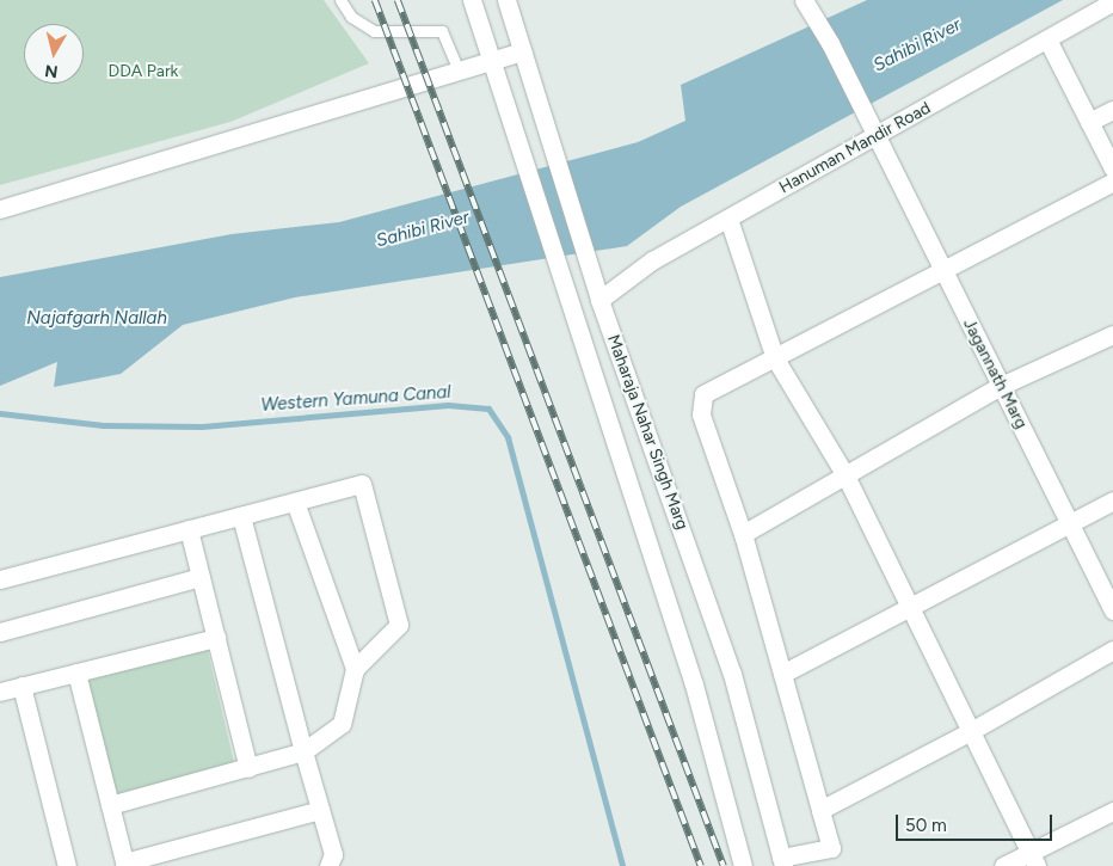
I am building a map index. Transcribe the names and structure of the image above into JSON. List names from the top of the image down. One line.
{"streets":{"street":["Hanuman Mandir Road","Jagannath Marg","Maharaja Nahar Singh Marg"]},"crossings":[["Hanuman Mandir Road","Jagannath Marg"],["Hanuman Mandir Road","Maharaja Nahar Singh Marg"]],"water":["Sahibi River","Najafgarh Nallah","Western Yamuna Canal"],"parks":["DDA Park"],"scale_bar":"50 m","north":"bottom"}
